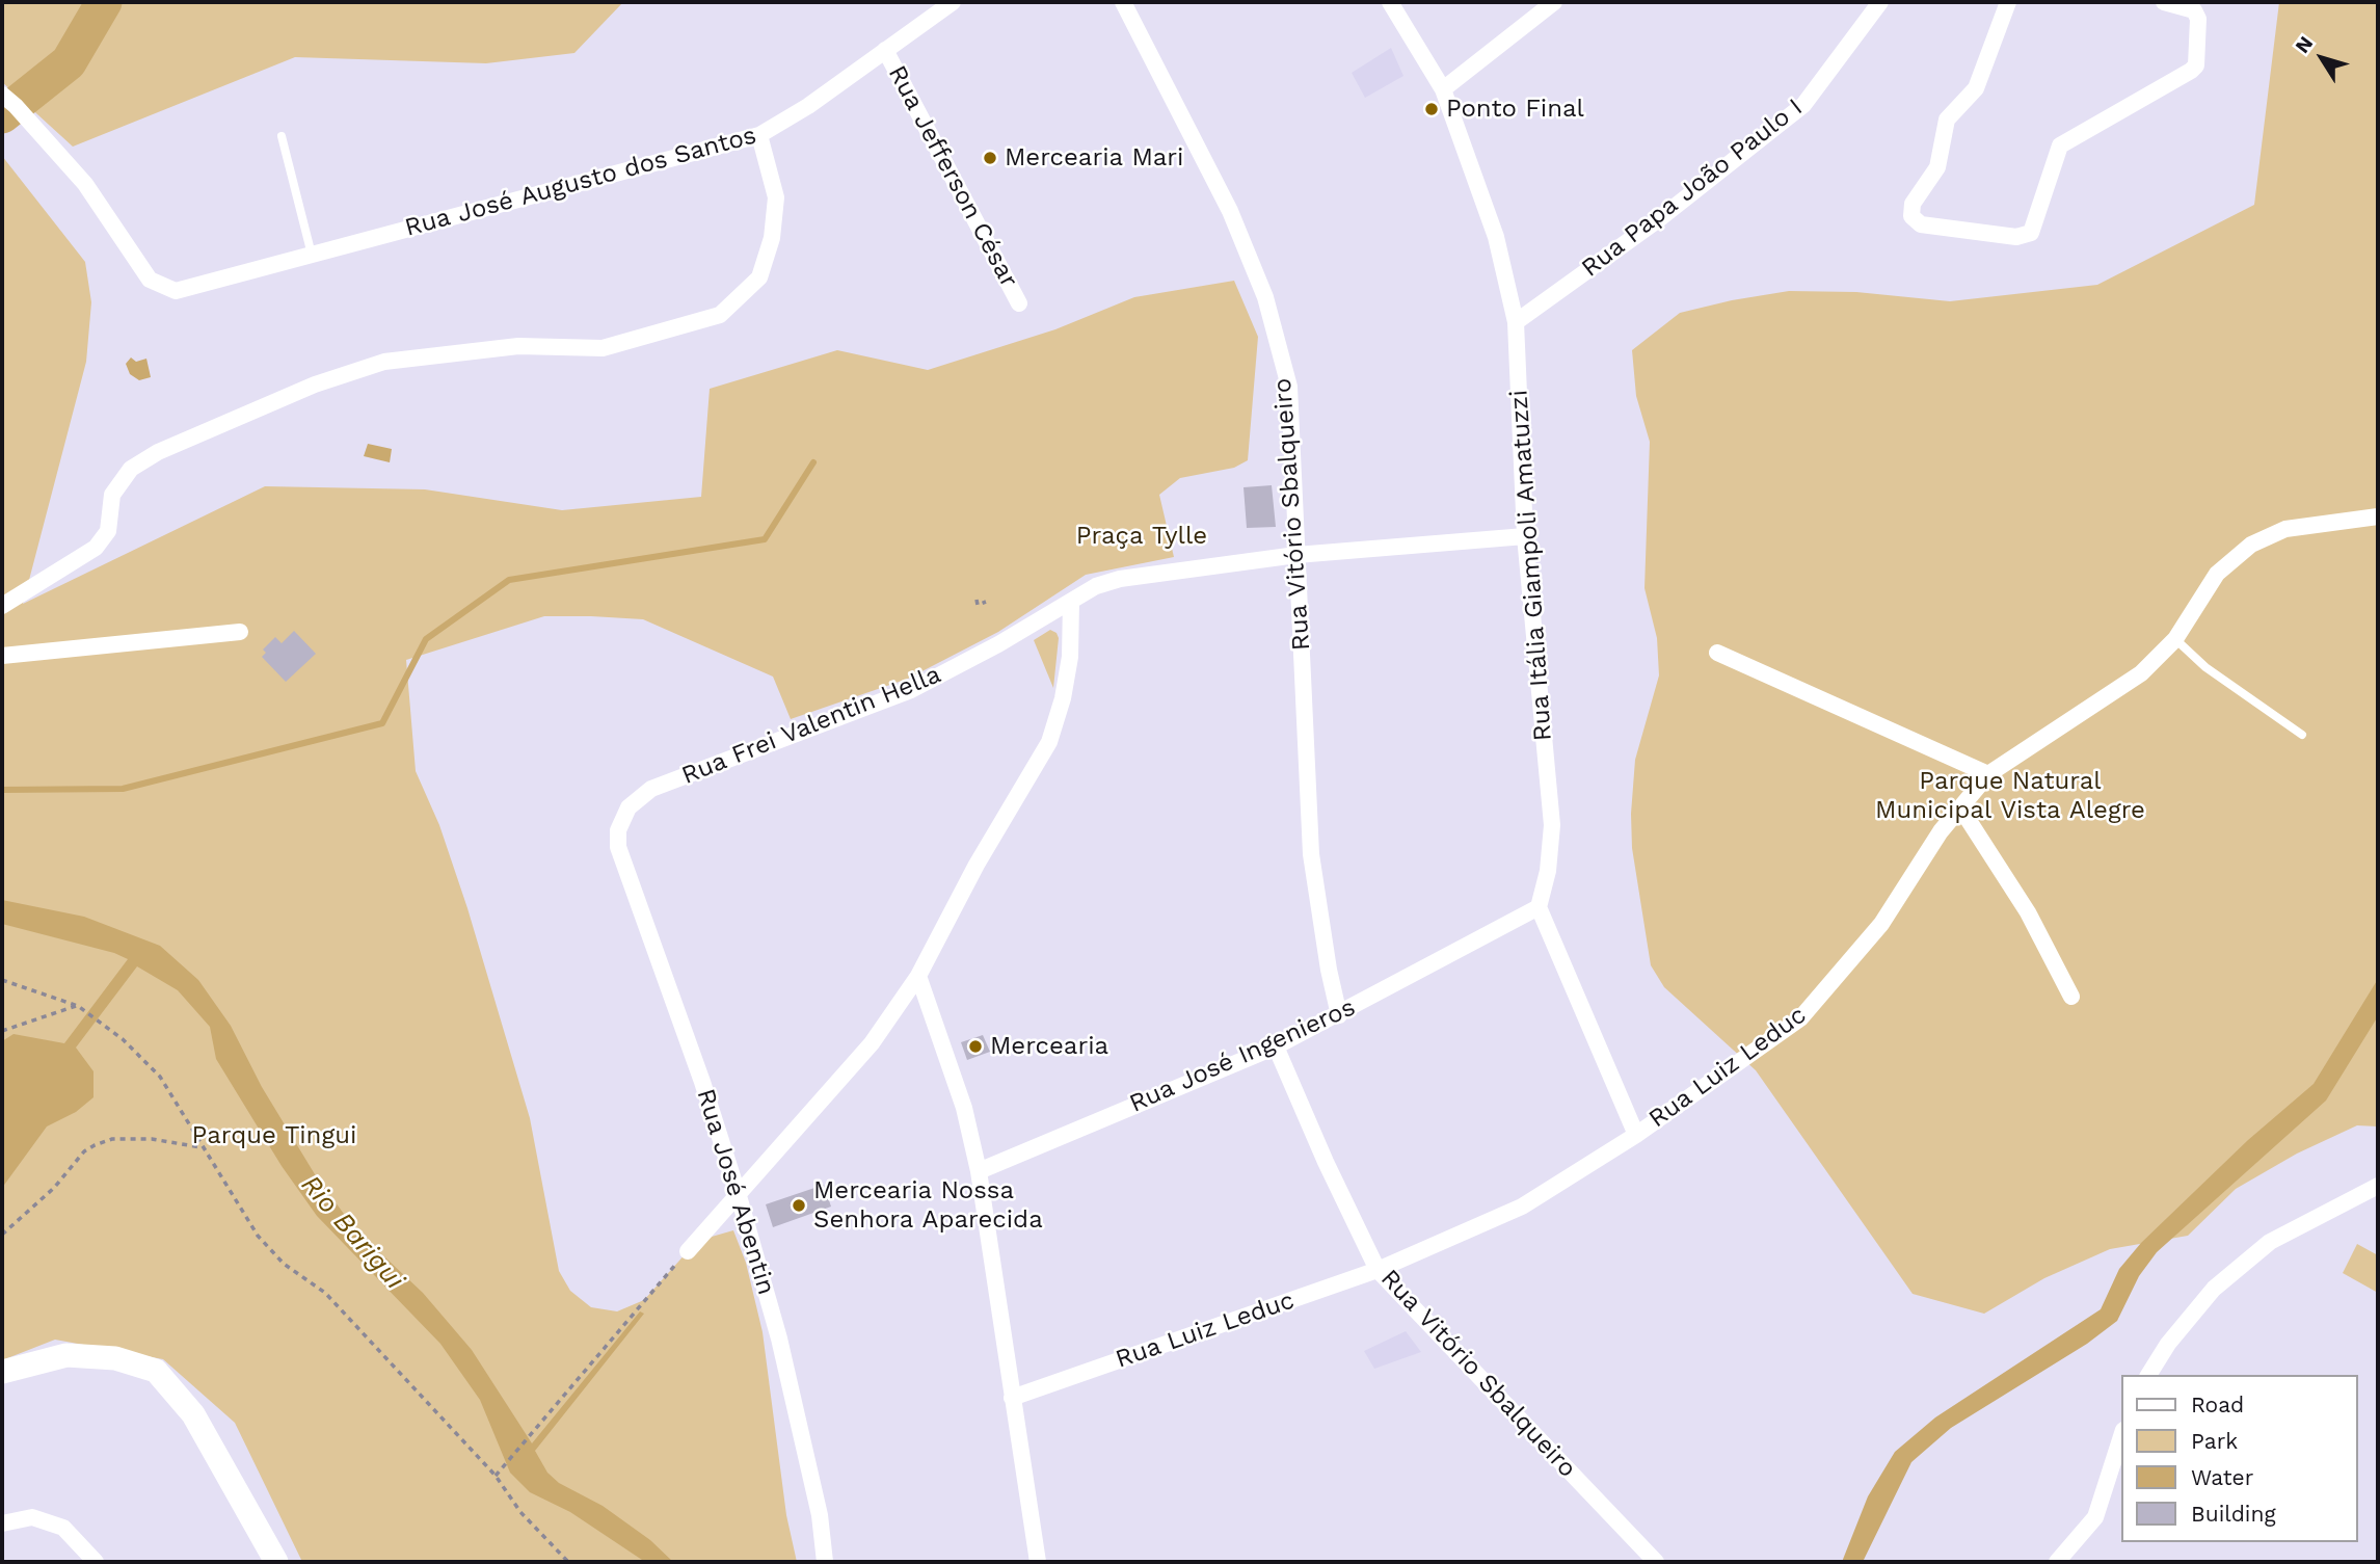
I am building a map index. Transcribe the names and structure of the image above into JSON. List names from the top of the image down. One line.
{"streets":{"street":["Rua Jefferson César","Rua José Augusto dos Santos","Rua Papa João Paulo I","Rua Vitório Sbalqueiro","Rua Itália Giampoli Amatuzzi","Rua Frei Valentin Hella","Rua José Ingenieros","Rua Luiz Leduc","Rua José Abentin"]},"crossings":[["Rua Jefferson César","Rua José Augusto dos Santos"],["Rua Papa João Paulo I","Rua Itália Giampoli Amatuzzi"],["Rua Vitório Sbalqueiro","Rua Frei Valentin Hella"],["Rua Vitório Sbalqueiro","Rua José Ingenieros"],["Rua Vitório Sbalqueiro","Rua Luiz Leduc"],["Rua Itália Giampoli Amatuzzi","Rua Frei Valentin Hella"],["Rua Itália Giampoli Amatuzzi","Rua José Ingenieros"],["Rua Frei Valentin Hella","Rua José Abentin"]],"water":["Rio Barigui"],"parks":["Praça Tylle","Parque Natural Municipal Vista Alegre","Parque Tingui"],"places":["Ponto Final","Mercearia Mari","Mercearia","Mercearia Nossa Senhora Aparecida"],"legend":["Road","Park","Water","Building"],"north":"top left"}
